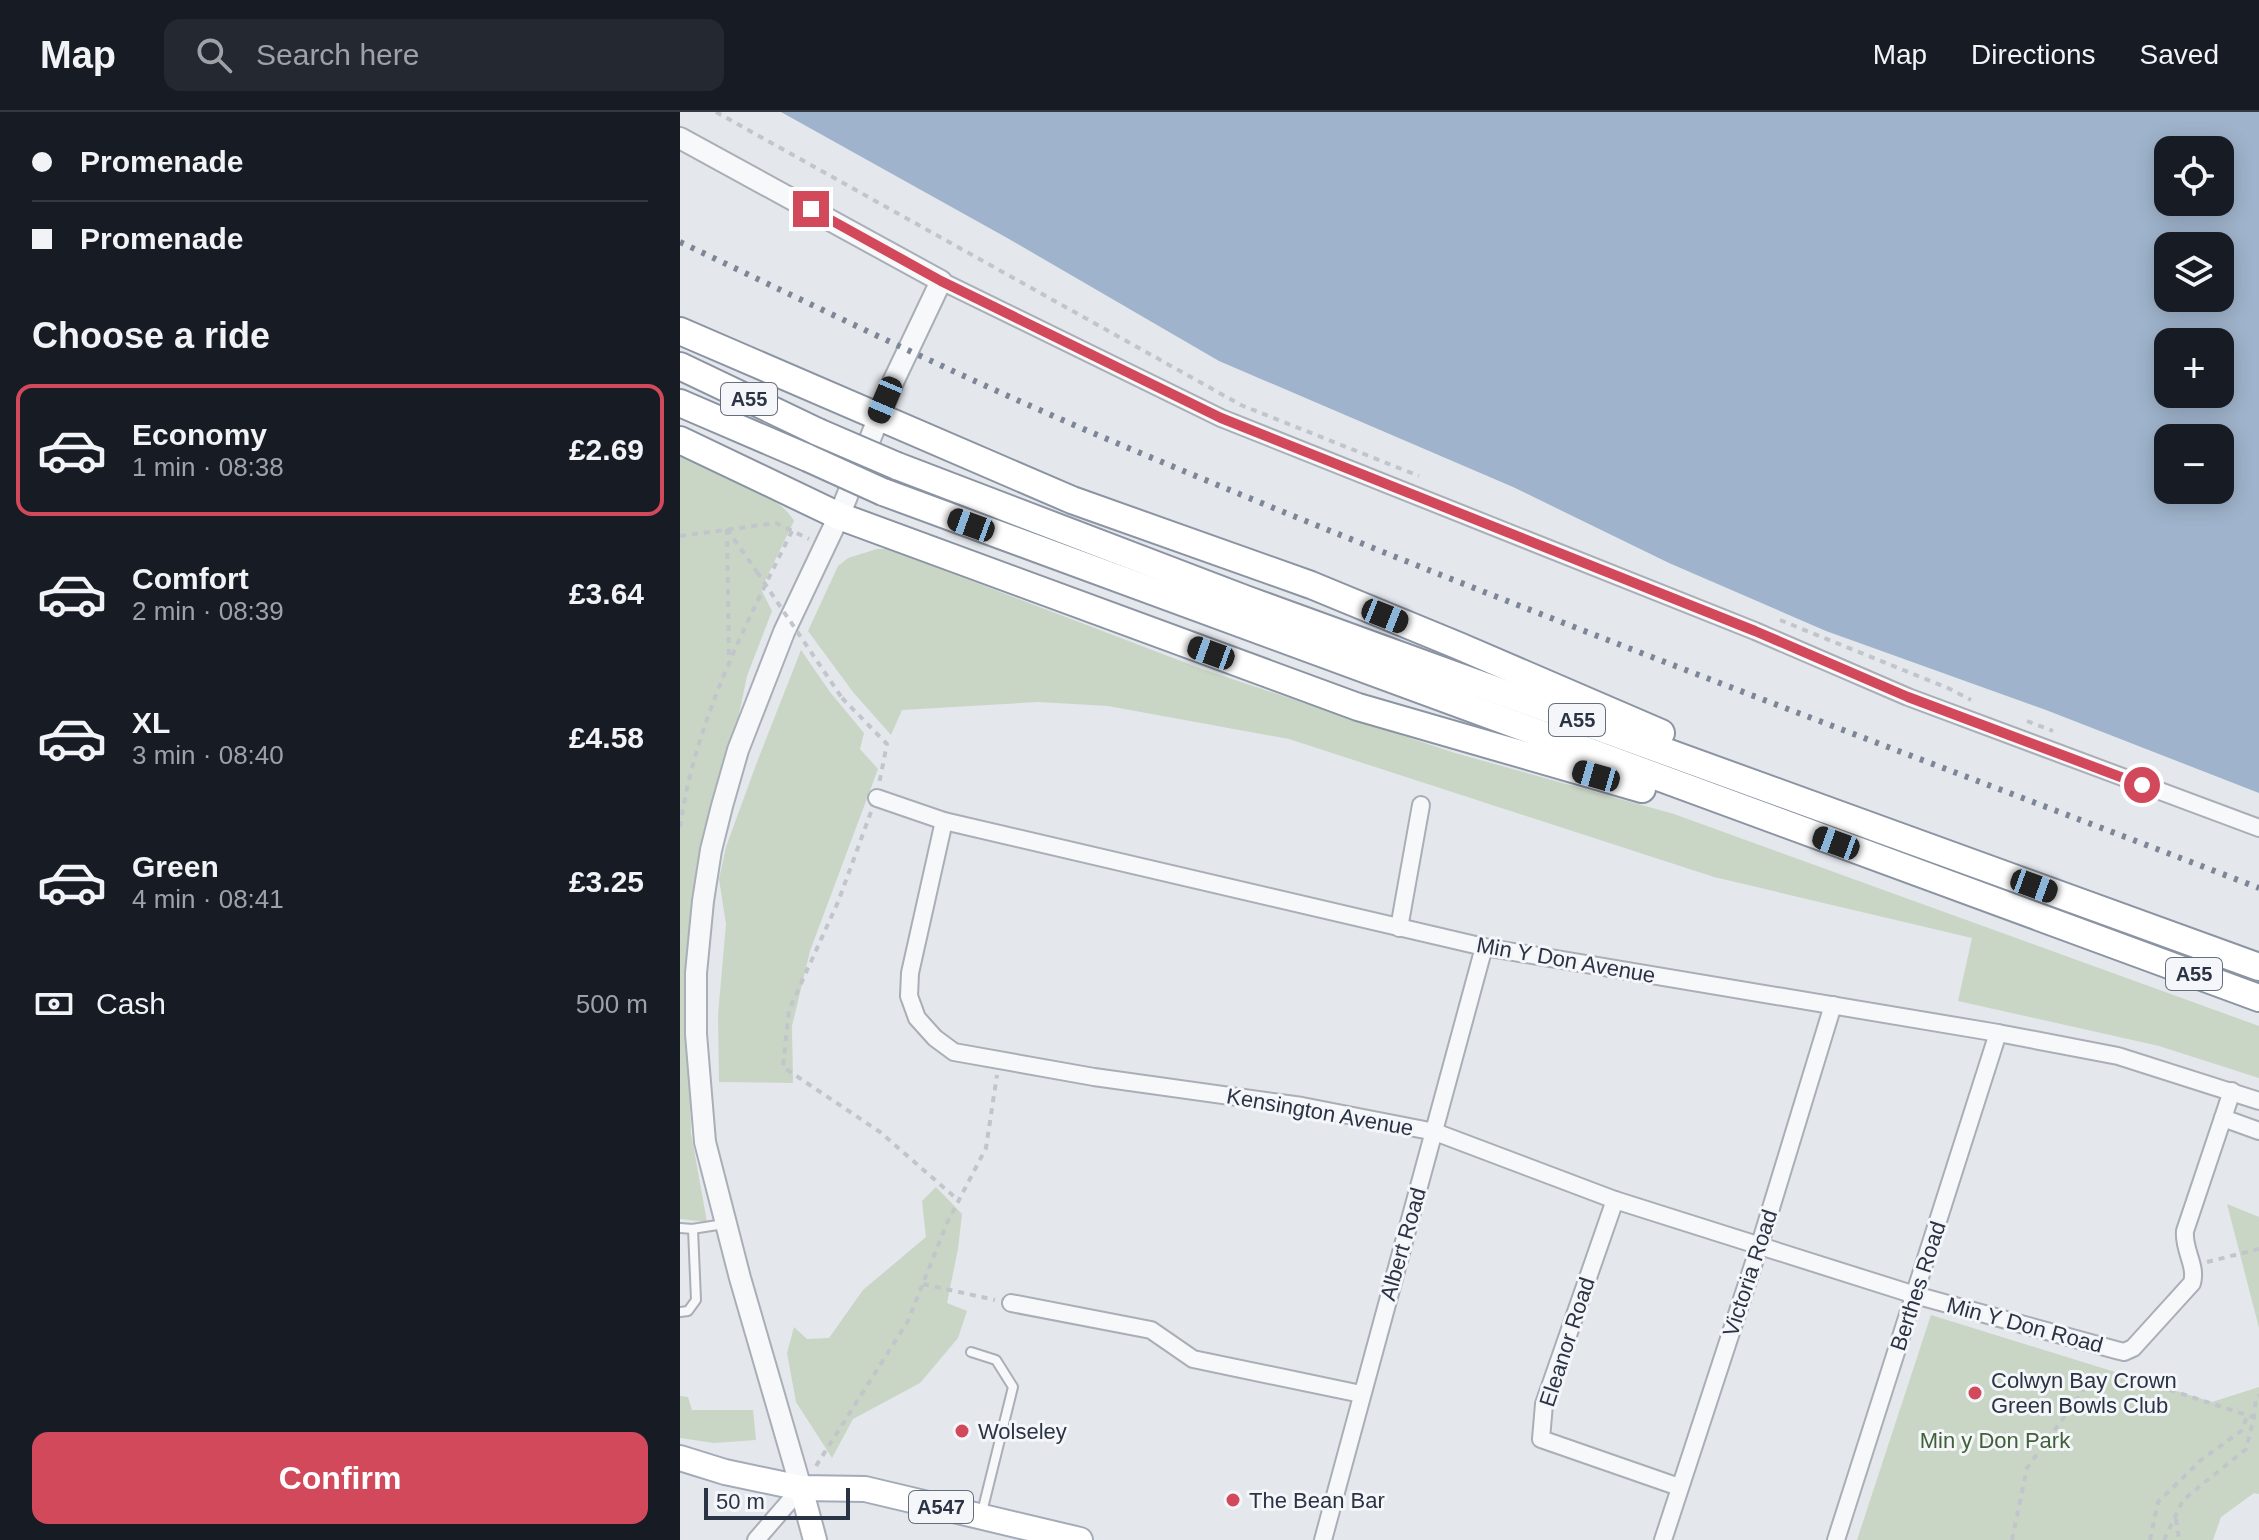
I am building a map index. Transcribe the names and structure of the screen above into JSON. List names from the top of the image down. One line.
{"streets":{"highway":["A55"],"main road":["A547"],"street":["Min Y Don Avenue","Kensington Avenue","Albert Road","Victoria Road","Berthes Road","Min Y Don Road","Eleanor Road"]},"crossings":[["Min Y Don Avenue","Kensington Avenue"],["Min Y Don Avenue","Albert Road"],["Min Y Don Avenue","Victoria Road"],["Min Y Don Avenue","Berthes Road"],["Kensington Avenue","Albert Road"],["Kensington Avenue","Victoria Road"],["Kensington Avenue","Berthes Road"],["Kensington Avenue","Min Y Don Road"],["Kensington Avenue","Eleanor Road"],["Victoria Road","Eleanor Road"],["Berthes Road","Min Y Don Road"]],"parks":["Min y Don Park"],"places":["Colwyn Bay Crown Green Bowls Club","Wolseley","The Bean Bar"],"scale_bar":"50 m","page":{"header":"Map","search":"Search here","nav":["Map","Directions","Saved"],"banner":["Promenade","Promenade"],"map_buttons":["+","−"],"heading":"Choose a ride","list":[{"name":"Economy","note":"1 min · 08:38","value":"£2.69"},{"name":"Comfort","note":"2 min · 08:39","value":"£3.64"},{"name":"XL","note":"3 min · 08:40","value":"£4.58"},{"name":"Green","note":"4 min · 08:41","value":"£3.25"}],"pay":["Cash","500 m"],"buttons":"Confirm","scale":"50 m"}}
